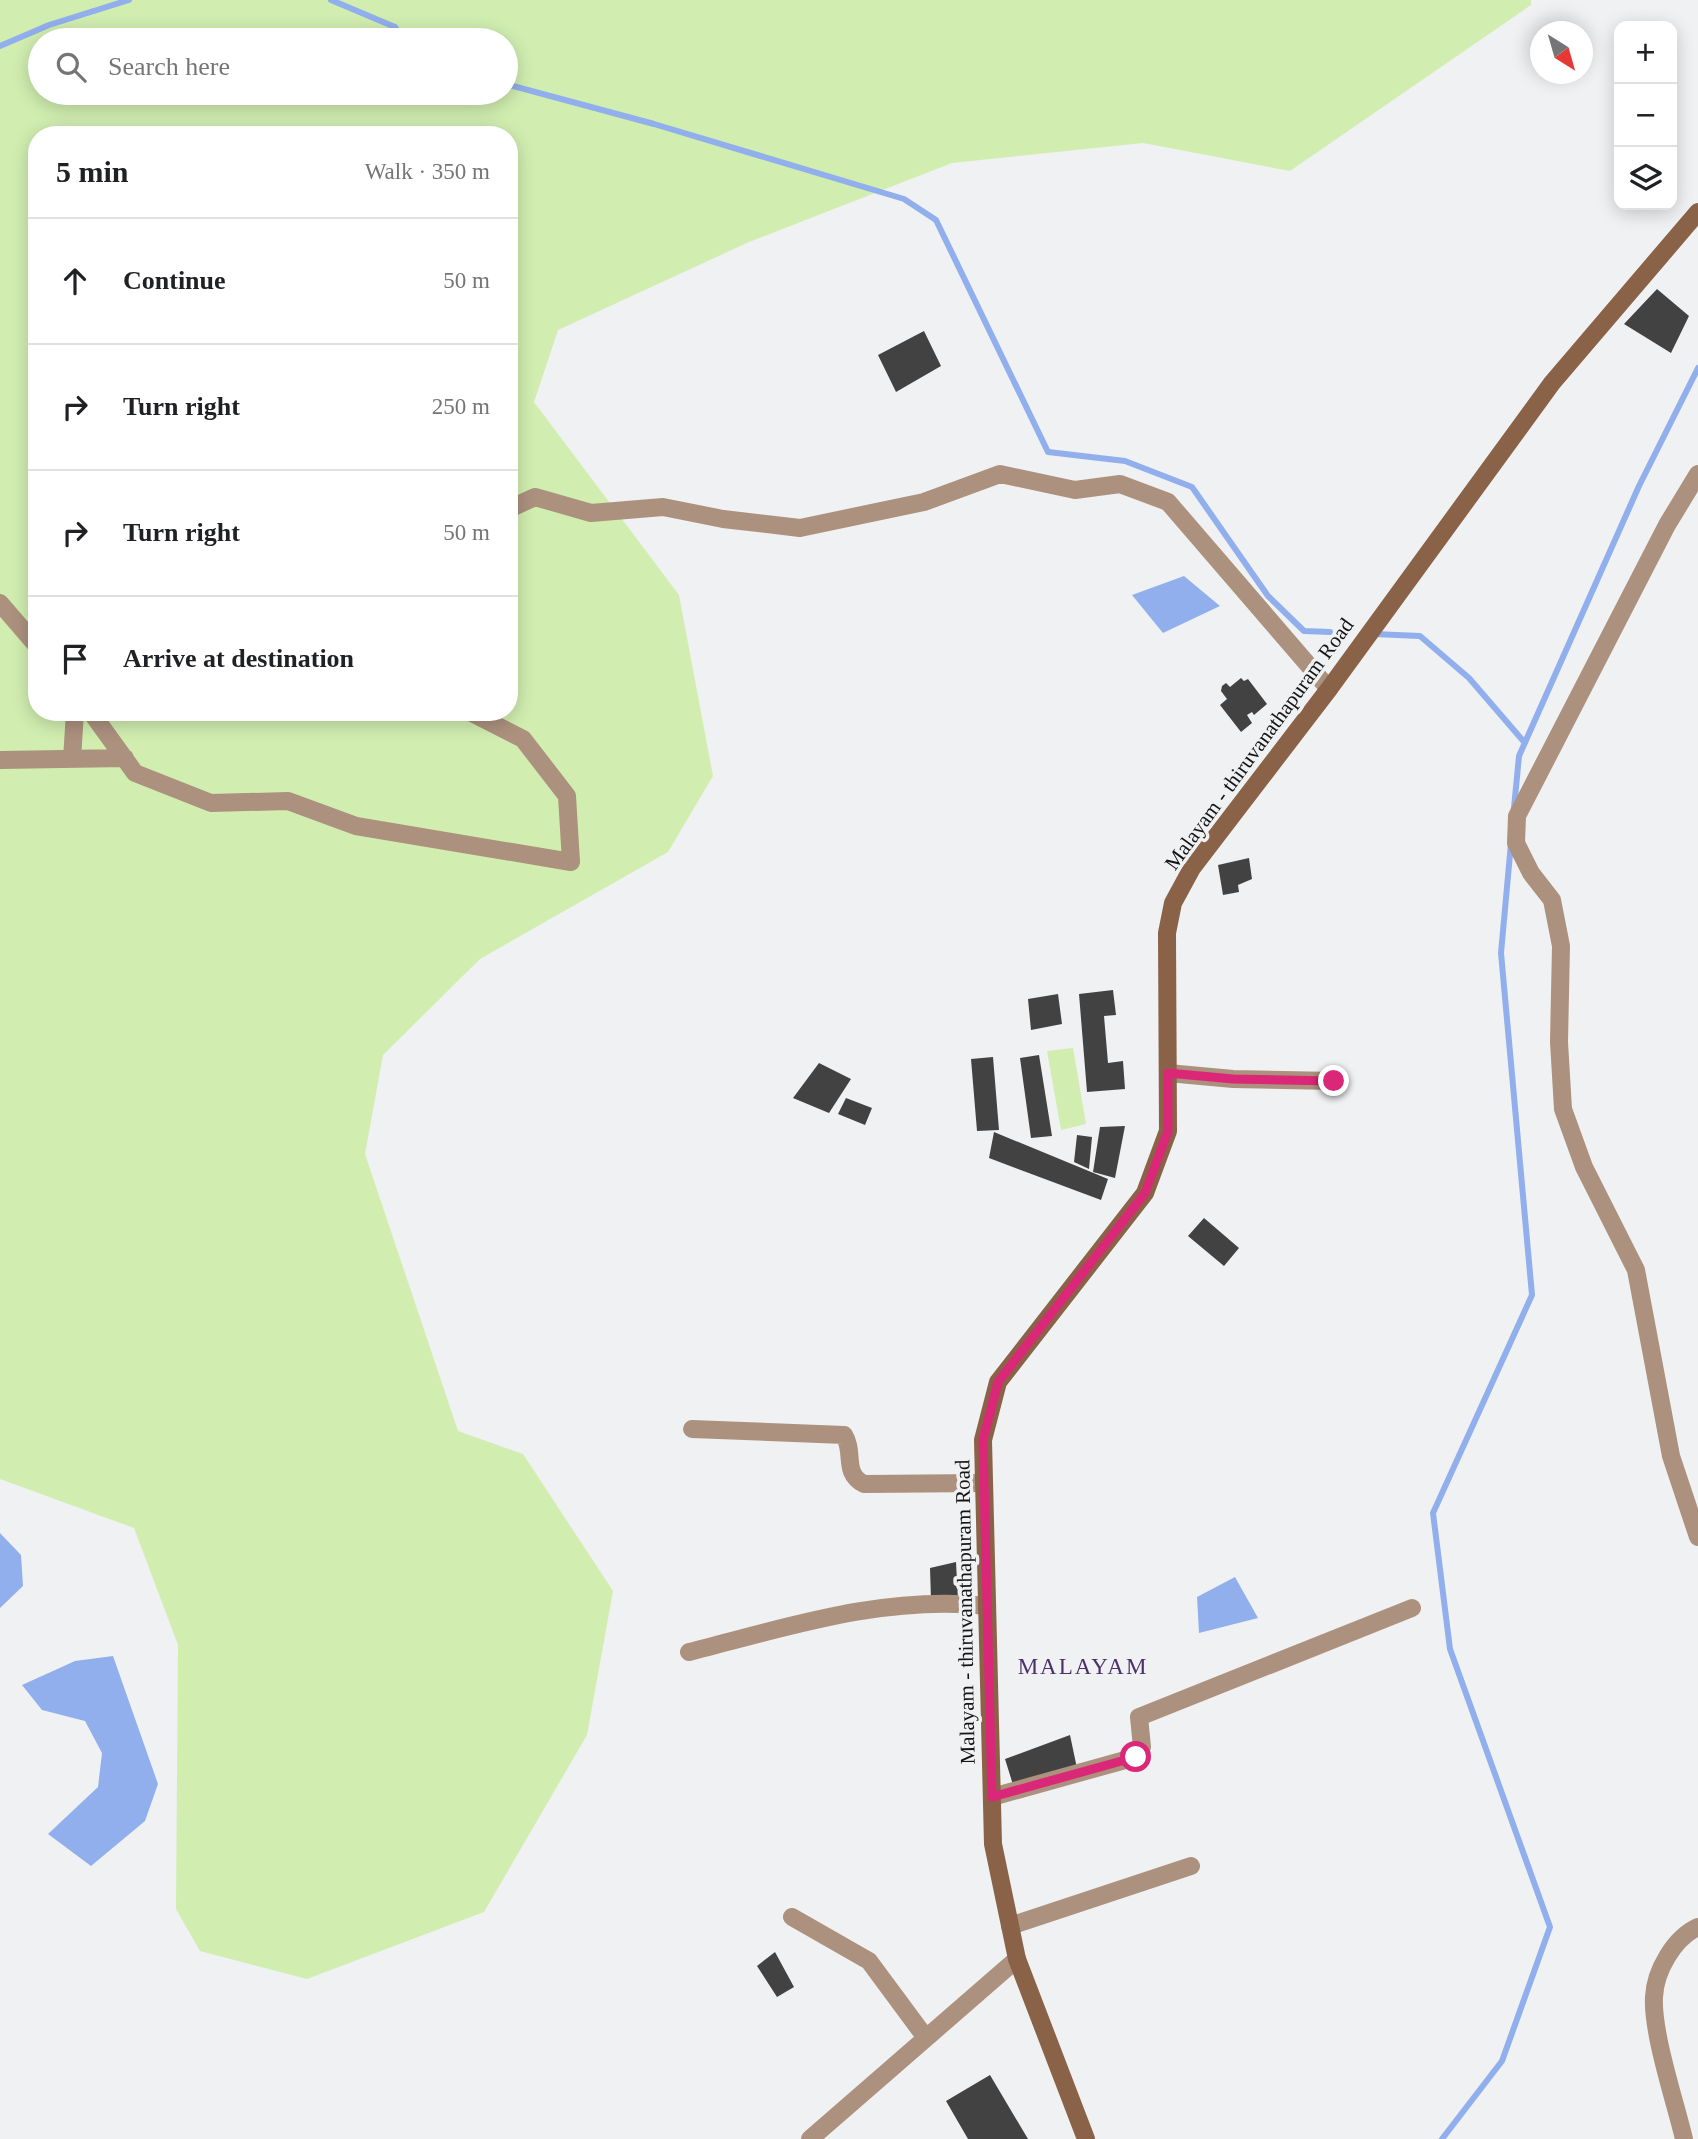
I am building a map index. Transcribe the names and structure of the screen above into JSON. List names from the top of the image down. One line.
{"streets":{"main road":["Malayam - thiruvanathapuram Road"]},"districts":["MALAYAM"],"north":"bottom right","page":{"map_buttons":["+","−"],"search":"Search here","heading":["5 min","Walk · 350 m"],"list":[["Continue","50 m"],["Turn right","250 m"],["Turn right","50 m"],"Arrive at destination"]}}
